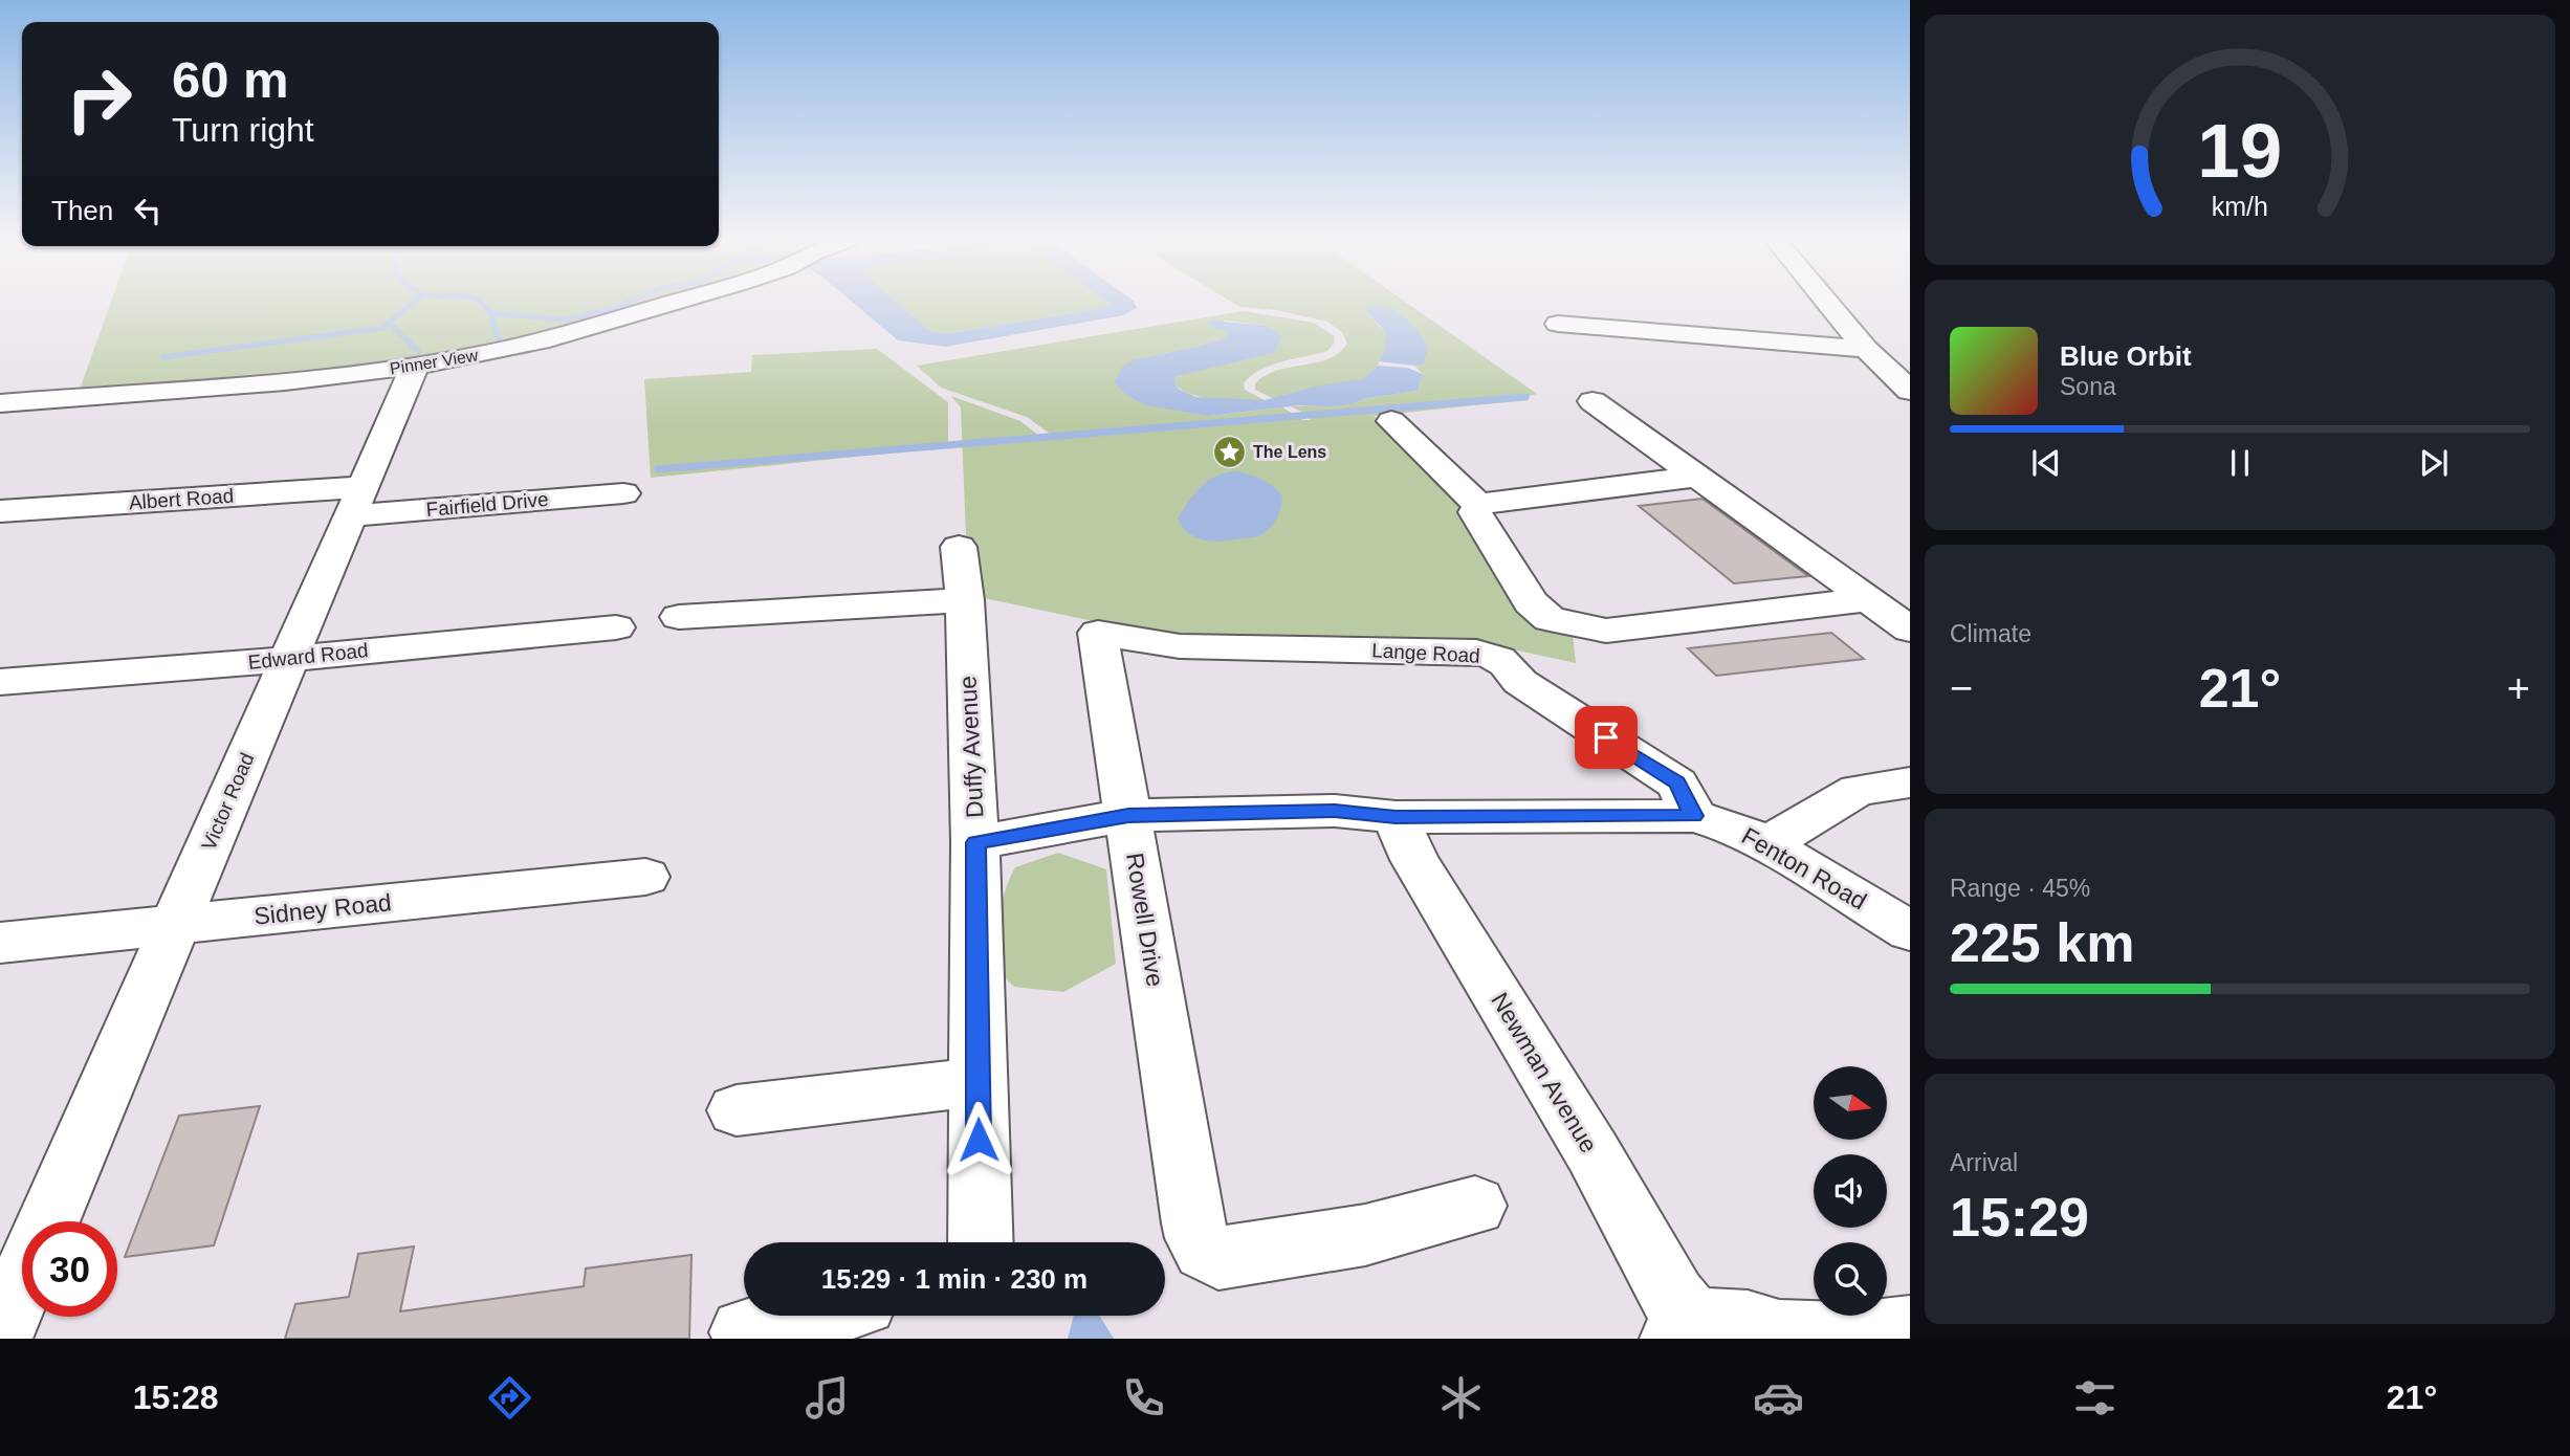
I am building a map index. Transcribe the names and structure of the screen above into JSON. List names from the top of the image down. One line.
{"streets":{"street":["Pinner View","Albert Road","Fairfield Drive","Lange Road","Edward Road","Duffy Avenue","Victor Road","Fenton Road","Sidney Road","Rowell Drive","Newman Avenue"]},"crossings":[["Pinner View","Victor Road"],["Albert Road","Fairfield Drive"],["Albert Road","Victor Road"],["Fairfield Drive","Victor Road"],["Lange Road","Fenton Road"],["Lange Road","Rowell Drive"],["Edward Road","Victor Road"],["Duffy Avenue","Fenton Road"],["Victor Road","Sidney Road"],["Fenton Road","Rowell Drive"],["Fenton Road","Newman Avenue"]],"places":{"place":["The Lens"]},"north":"right","page":{"turn":["60 m","Turn right"],"then":"Then","song":["Blue Orbit","Sona"],"tile":["Climate",["Range · 45%","225 km"],["Arrival","15:29"]],"heat":["−","21°","+"],"limit":"30","trip":"15:29 · 1 min · 230 m","tabs":["15:28","21°"],"gauge":["19","km/h"]}}
